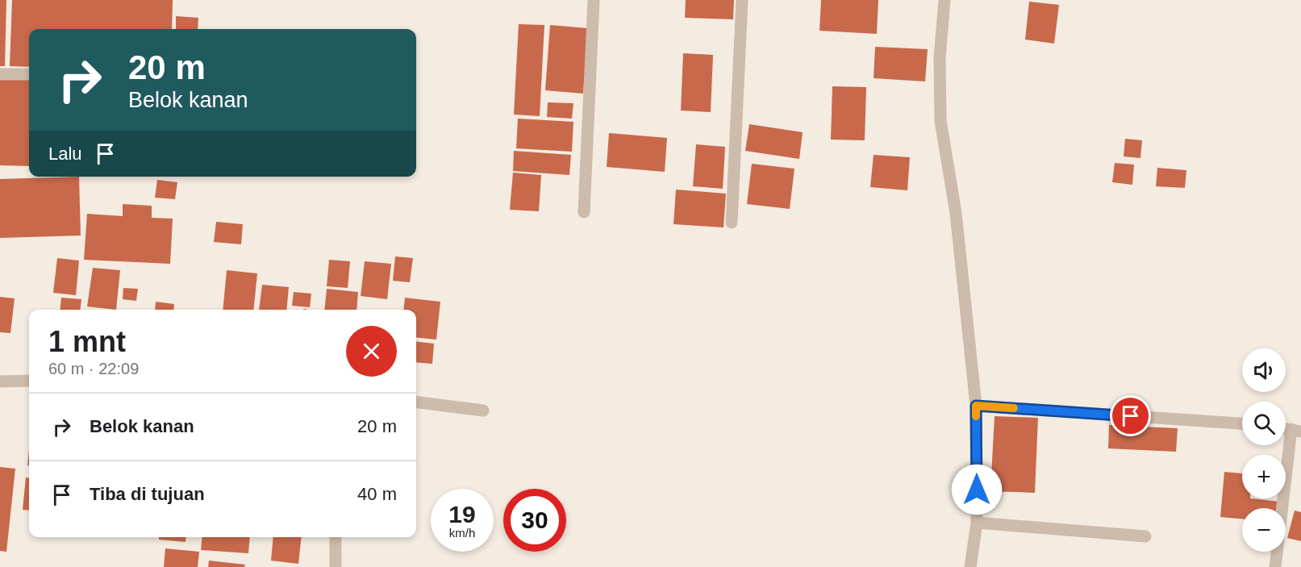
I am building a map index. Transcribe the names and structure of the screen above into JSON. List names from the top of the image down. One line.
{"page":{"turn":["20 m","Belok kanan"],"then":"Lalu","heading":["1 mnt","60 m · 22:09"],"map_buttons":["+","−"],"list":[{"name":"Belok kanan","value":"20 m"},{"name":"Tiba di tujuan","value":"40 m"}],"speed":"19 km/h","limit":"30"}}
